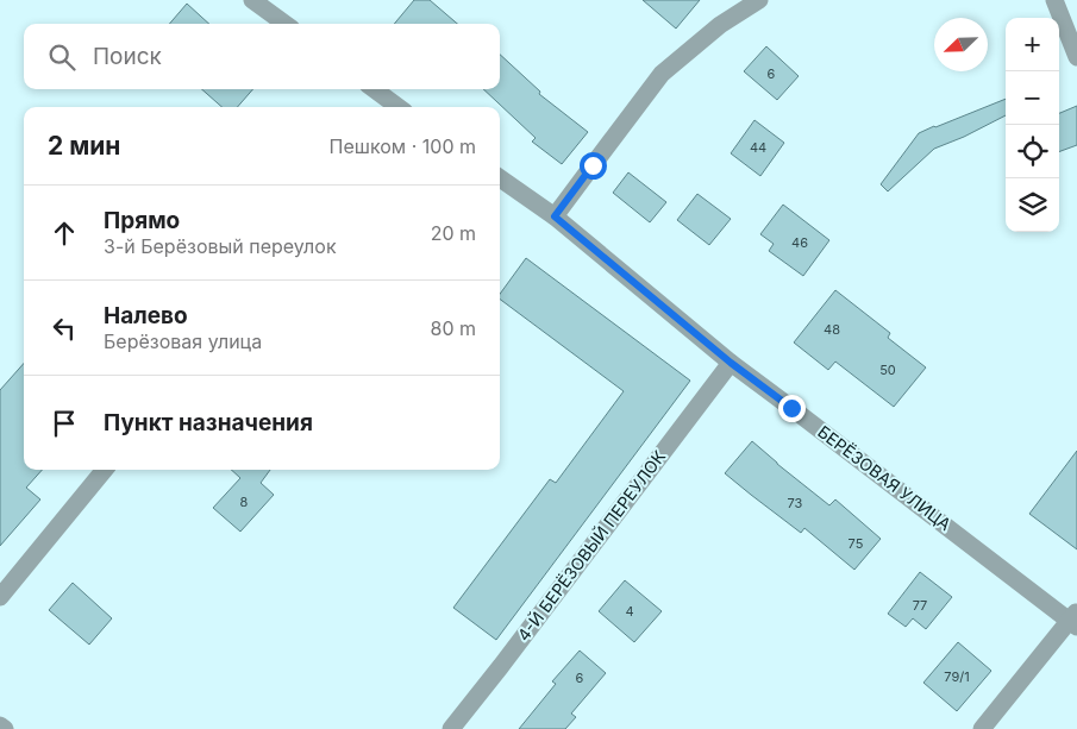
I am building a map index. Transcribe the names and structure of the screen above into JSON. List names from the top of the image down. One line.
{"streets":{"street":["БЕРЁЗОВАЯ УЛИЦА","4-Й БЕРЁЗОВЫЙ ПЕРЕУЛОК"]},"crossings":[["БЕРЁЗОВАЯ УЛИЦА","4-Й БЕРЁЗОВЫЙ ПЕРЕУЛОК"]],"house_numbers":["6","44","46","48","50","8","73","75","77","4","79/1","6"],"north":"bottom left","page":{"map_buttons":["+","−"],"search":"Поиск","heading":["2 мин","Пешком · 100 m"],"list":[["Прямо","3-й Берёзовый переулок","20 m"],["Налево","Берёзовая улица","80 m"],"Пункт назначения"]}}
